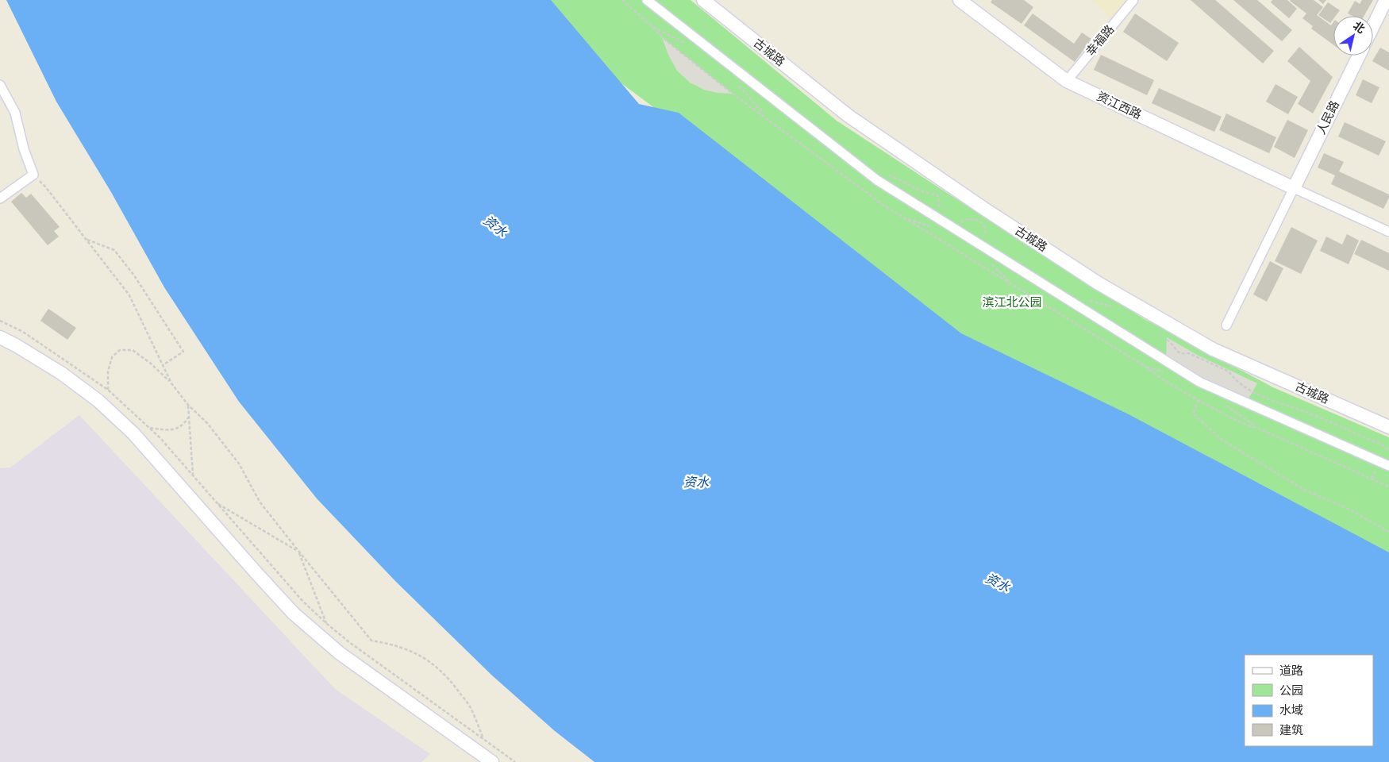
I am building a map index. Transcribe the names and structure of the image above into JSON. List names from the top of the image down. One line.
{"streets":{"street":["幸福路","古城路","资江西路","人民路"]},"crossings":[["幸福路","资江西路"],["资江西路","人民路"]],"water":["资水"],"parks":["滨江北公园"],"legend":["道路","公园","水域","建筑"],"north":"top right"}
